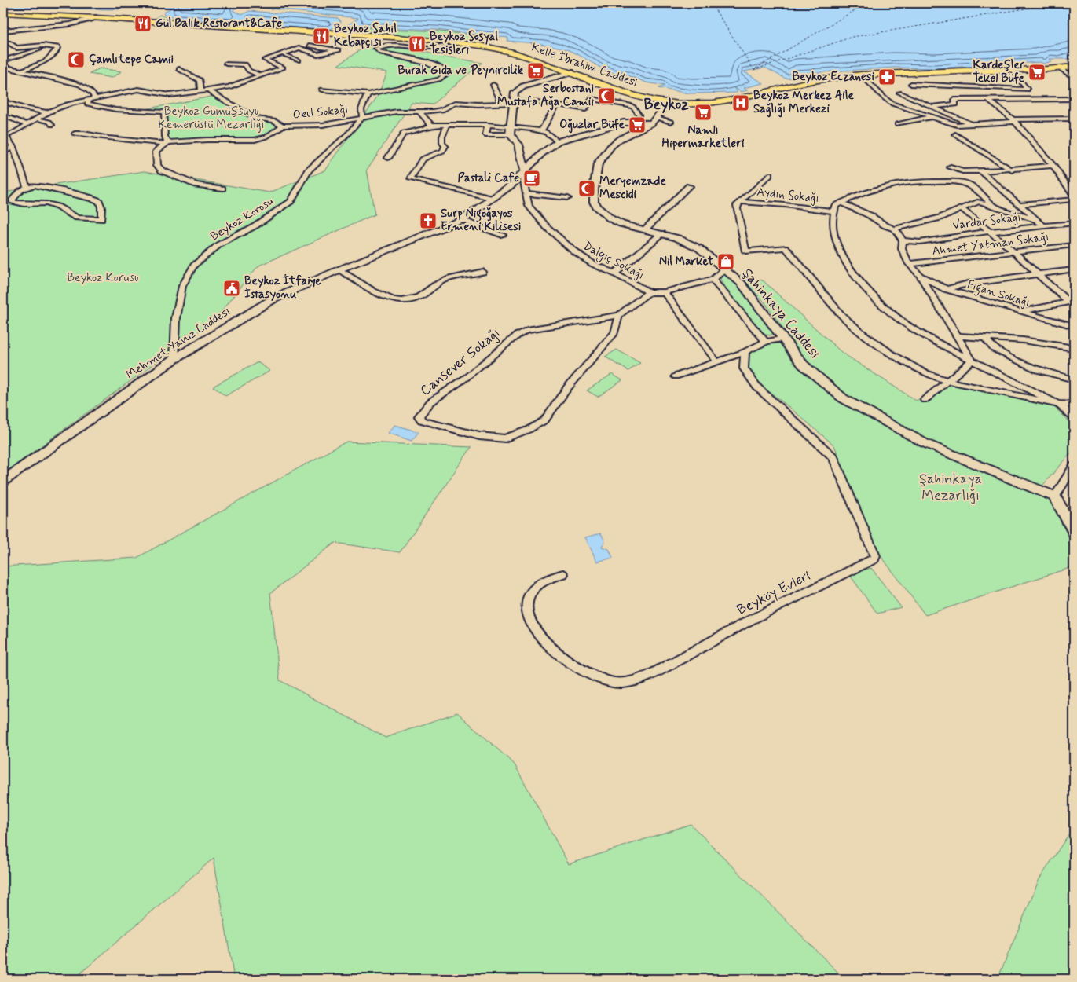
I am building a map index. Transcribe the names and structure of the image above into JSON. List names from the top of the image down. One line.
{"streets":{"main road":["Kelle İbrahim Caddesi"],"street":["Okul Sokağı","Aydın Sokağı","Beykoz Korosu","Vardar Sokağı","Ahmet Yatman Sokağı","Dalgıç Sokağı","Figan Sokağı","Şahinkaya Caddesi","Mehmet Yavuz Caddesi","Cansever Sokağı","Beyköy Evleri"]},"crossings":[["Kelle İbrahim Caddesi","Şahinkaya Caddesi"],["Okul Sokağı","Beykoz Korosu"],["Beykoz Korosu","Mehmet Yavuz Caddesi"],["Dalgıç Sokağı","Mehmet Yavuz Caddesi"],["Dalgıç Sokağı","Cansever Sokağı"],["Şahinkaya Caddesi","Mehmet Yavuz Caddesi"]],"districts":["Beykoz"],"parks":["Beykoz Gümüşsuyu Kemerüstü Mezarlığı","Beykoz Korusu","Şahinkaya Mezarlığı"],"places":{"restaurant":["Gül Balık Restorant&Cafe","Beykoz Sahil Kebapçısı","Beykoz Sosyal Tesisleri"],"mosque":["Çamlıtepe Camii","Serbostani Mustafa Ağa Camii","Meryemzade Mescidi"],"supermarket":["Burak Gıda ve Peynircilik","Kardeşler Tekel Büfe","Namlı Hipermarketleri","Oğuzlar Büfe"],"pharmacy":["Beykoz Eczanesi"],"hospital":["Beykoz Merkez Aile Sağlığı Merkezi"],"cafe":["Pastali Cafe"],"church":["Surp Nigoğayos Ermeni Kilisesi"],"shop":["Nil Market"],"public building":["Beykoz İtfaiye İstasyonu"]}}
